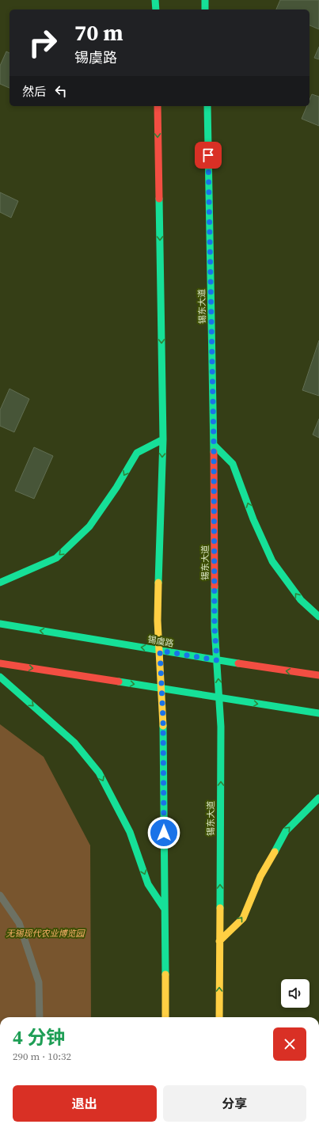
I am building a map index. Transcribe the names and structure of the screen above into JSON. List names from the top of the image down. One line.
{"streets":{"main road":["锡东大道","锡虞路"]},"crossings":[["锡东大道","锡虞路"]],"parks":["无锡现代农业博览园"],"page":{"turn":["70 m","锡虞路"],"then":"然后","heading":["4 分钟","290 m · 10:32"],"buttons":["退出","分享"]}}
